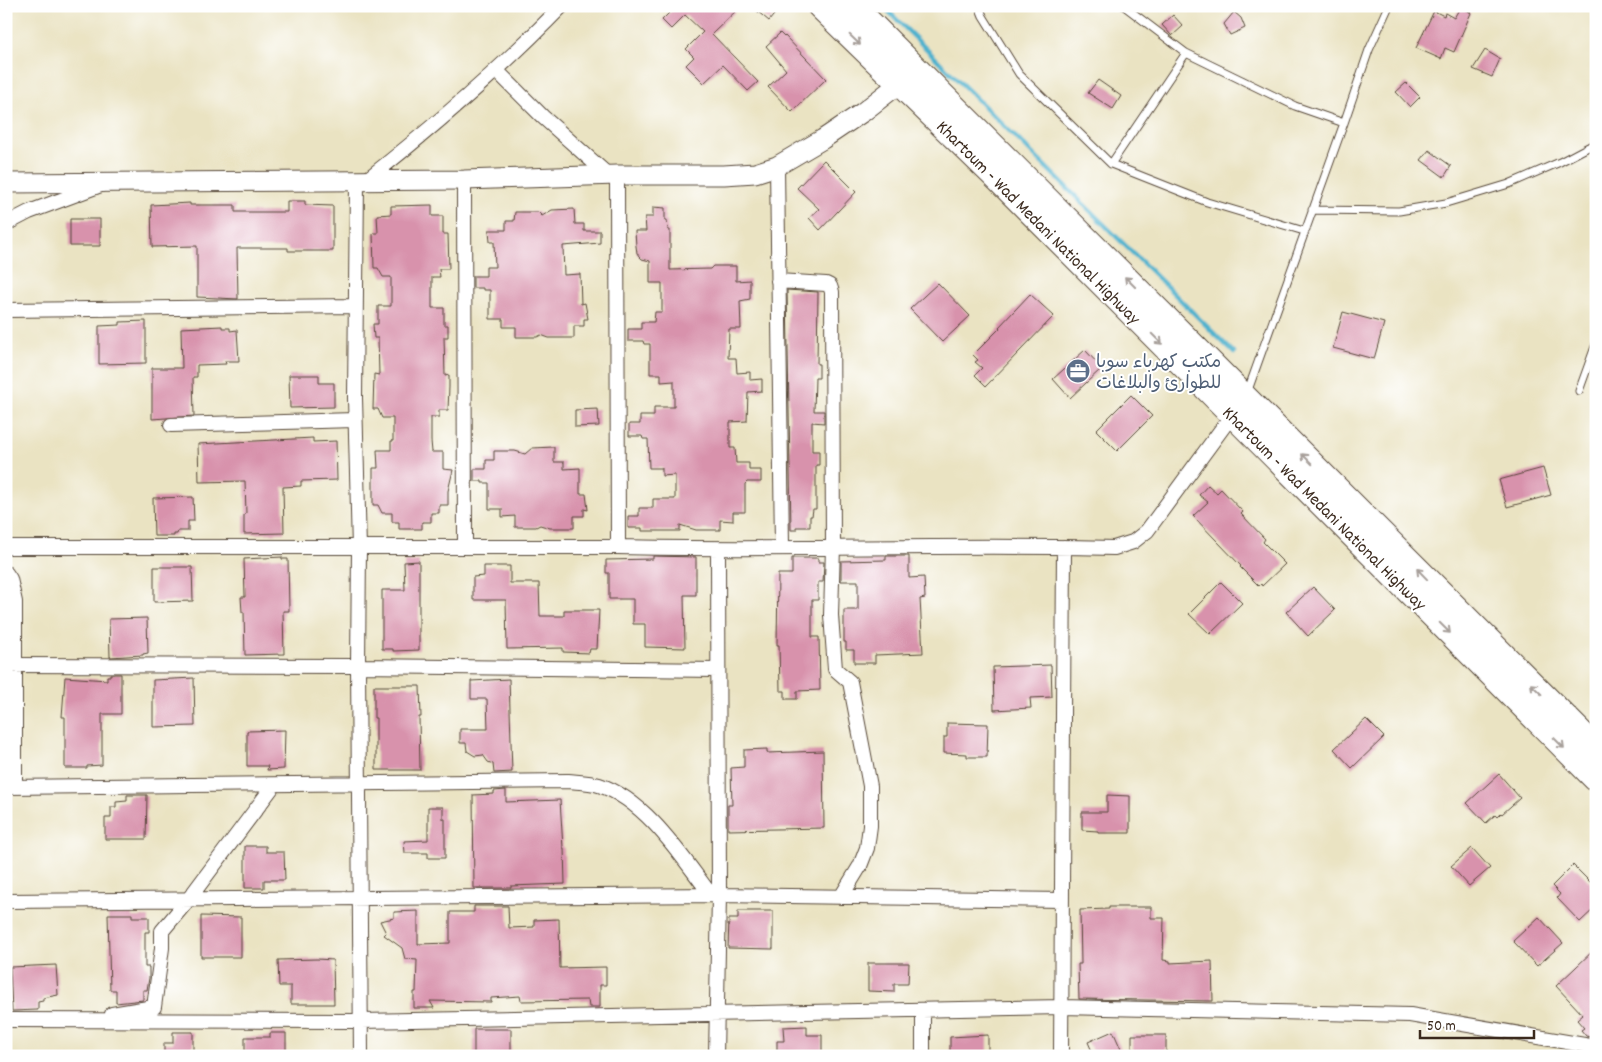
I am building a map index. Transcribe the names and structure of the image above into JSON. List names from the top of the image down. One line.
{"streets":{"highway":["Khartoum - Wad Medani National Highway"]},"places":{"office":["مكتب كهرباء سوبا للطوارئ والبلاغات"]},"scale_bar":"50 m"}
